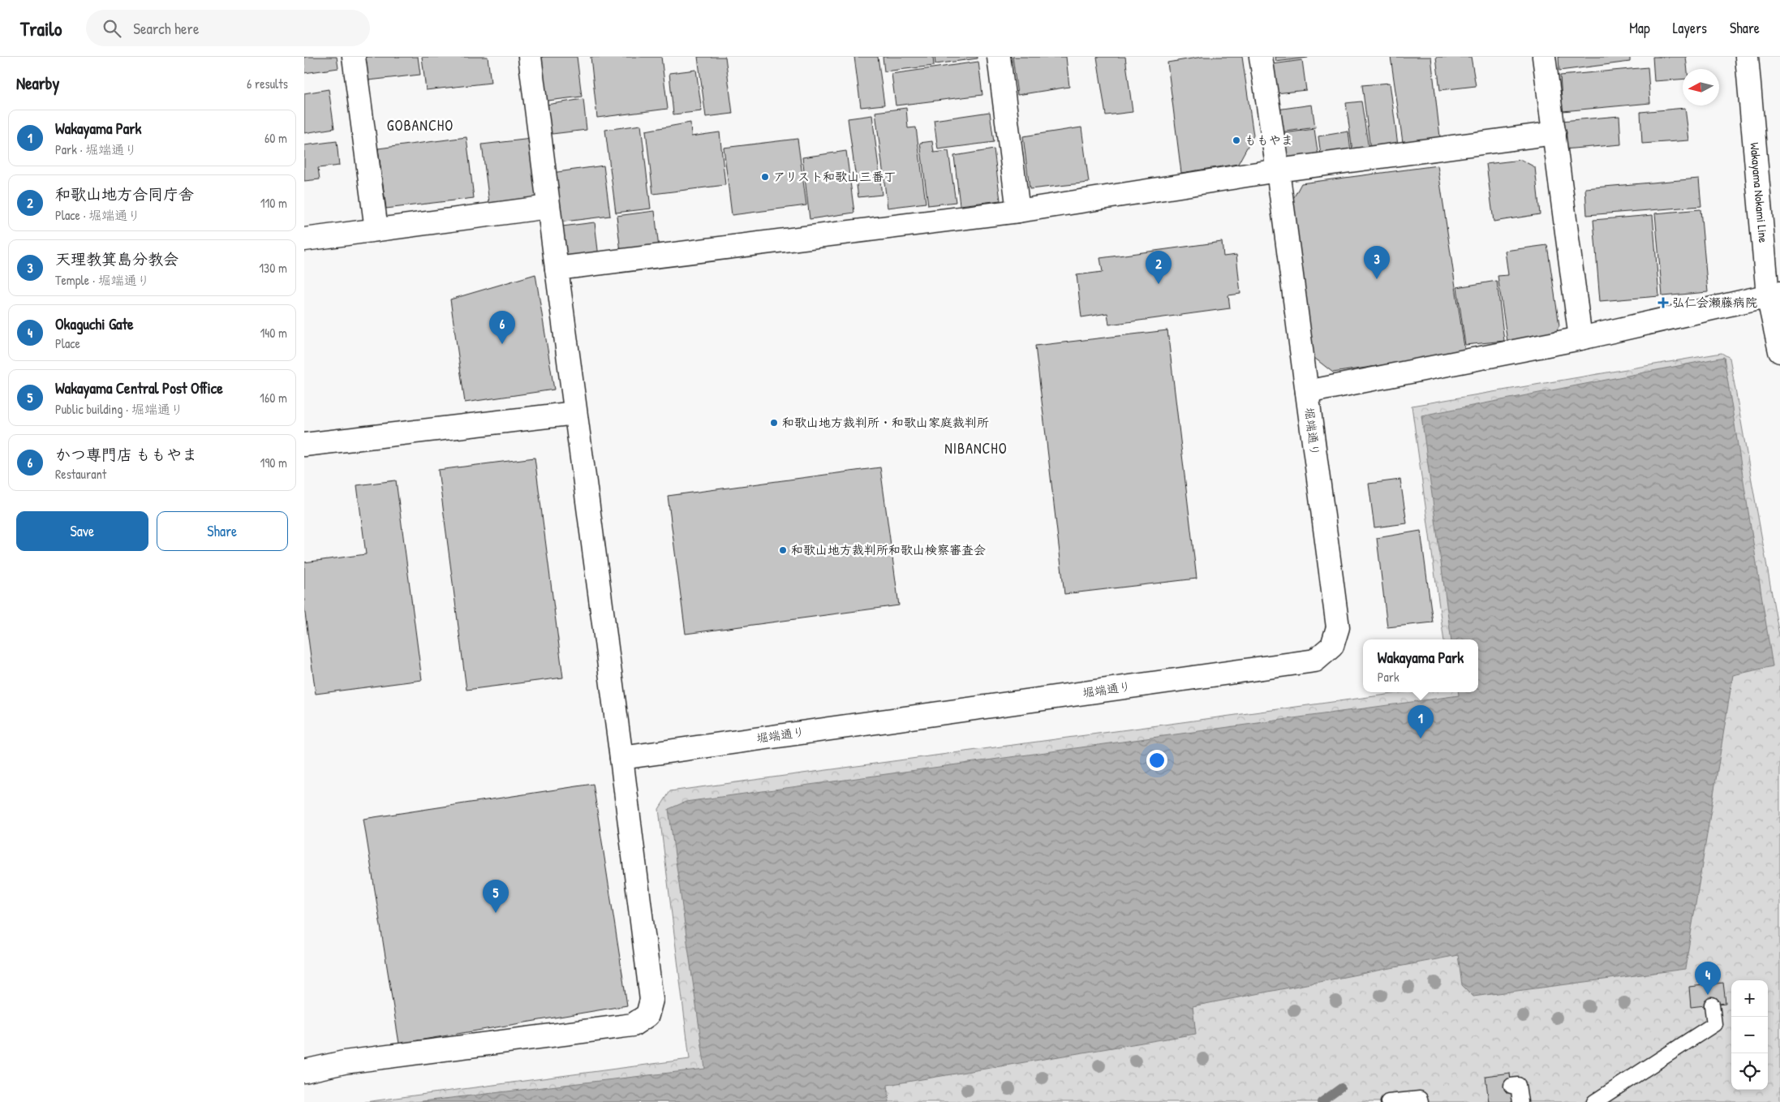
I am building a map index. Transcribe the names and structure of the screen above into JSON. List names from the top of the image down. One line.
{"streets":{"street":["Wakayama Nokami Line","堀端通り"]},"districts":["GOBANCHO","NIBANCHO"],"places":{"other":["ももやま","アリスト和歌山三番丁","和歌山地方裁判所・和歌山家庭裁判所","和歌山地方裁判所和歌山検察審査会"],"health":["弘仁会瀬藤病院"]},"north":"left","page":{"header":"Trailo","search":"Search here","nav":["Map","Layers","Share"],"heading":["Nearby","6 results"],"list":[{"mark":"1","name":"Wakayama Park","note":"Park · 堀端通り","value":"60 m"},{"mark":"2","name":"和歌山地方合同庁舎","note":"Place · 堀端通り","value":"110 m"},{"mark":"3","name":"天理教箕島分教会","note":"Temple · 堀端通り","value":"130 m"},{"mark":"4","name":"Okaguchi Gate","note":"Place","value":"140 m"},{"mark":"5","name":"Wakayama Central Post Office","note":"Public building · 堀端通り","value":"160 m"},{"mark":"6","name":"かつ専門店 ももやま","note":"Restaurant","value":"190 m"}],"pins":["3","2","6","1","5","4"],"buttons":["Save","Share"],"popup":["Wakayama Park","Park"],"map_buttons":["+","−"]}}
